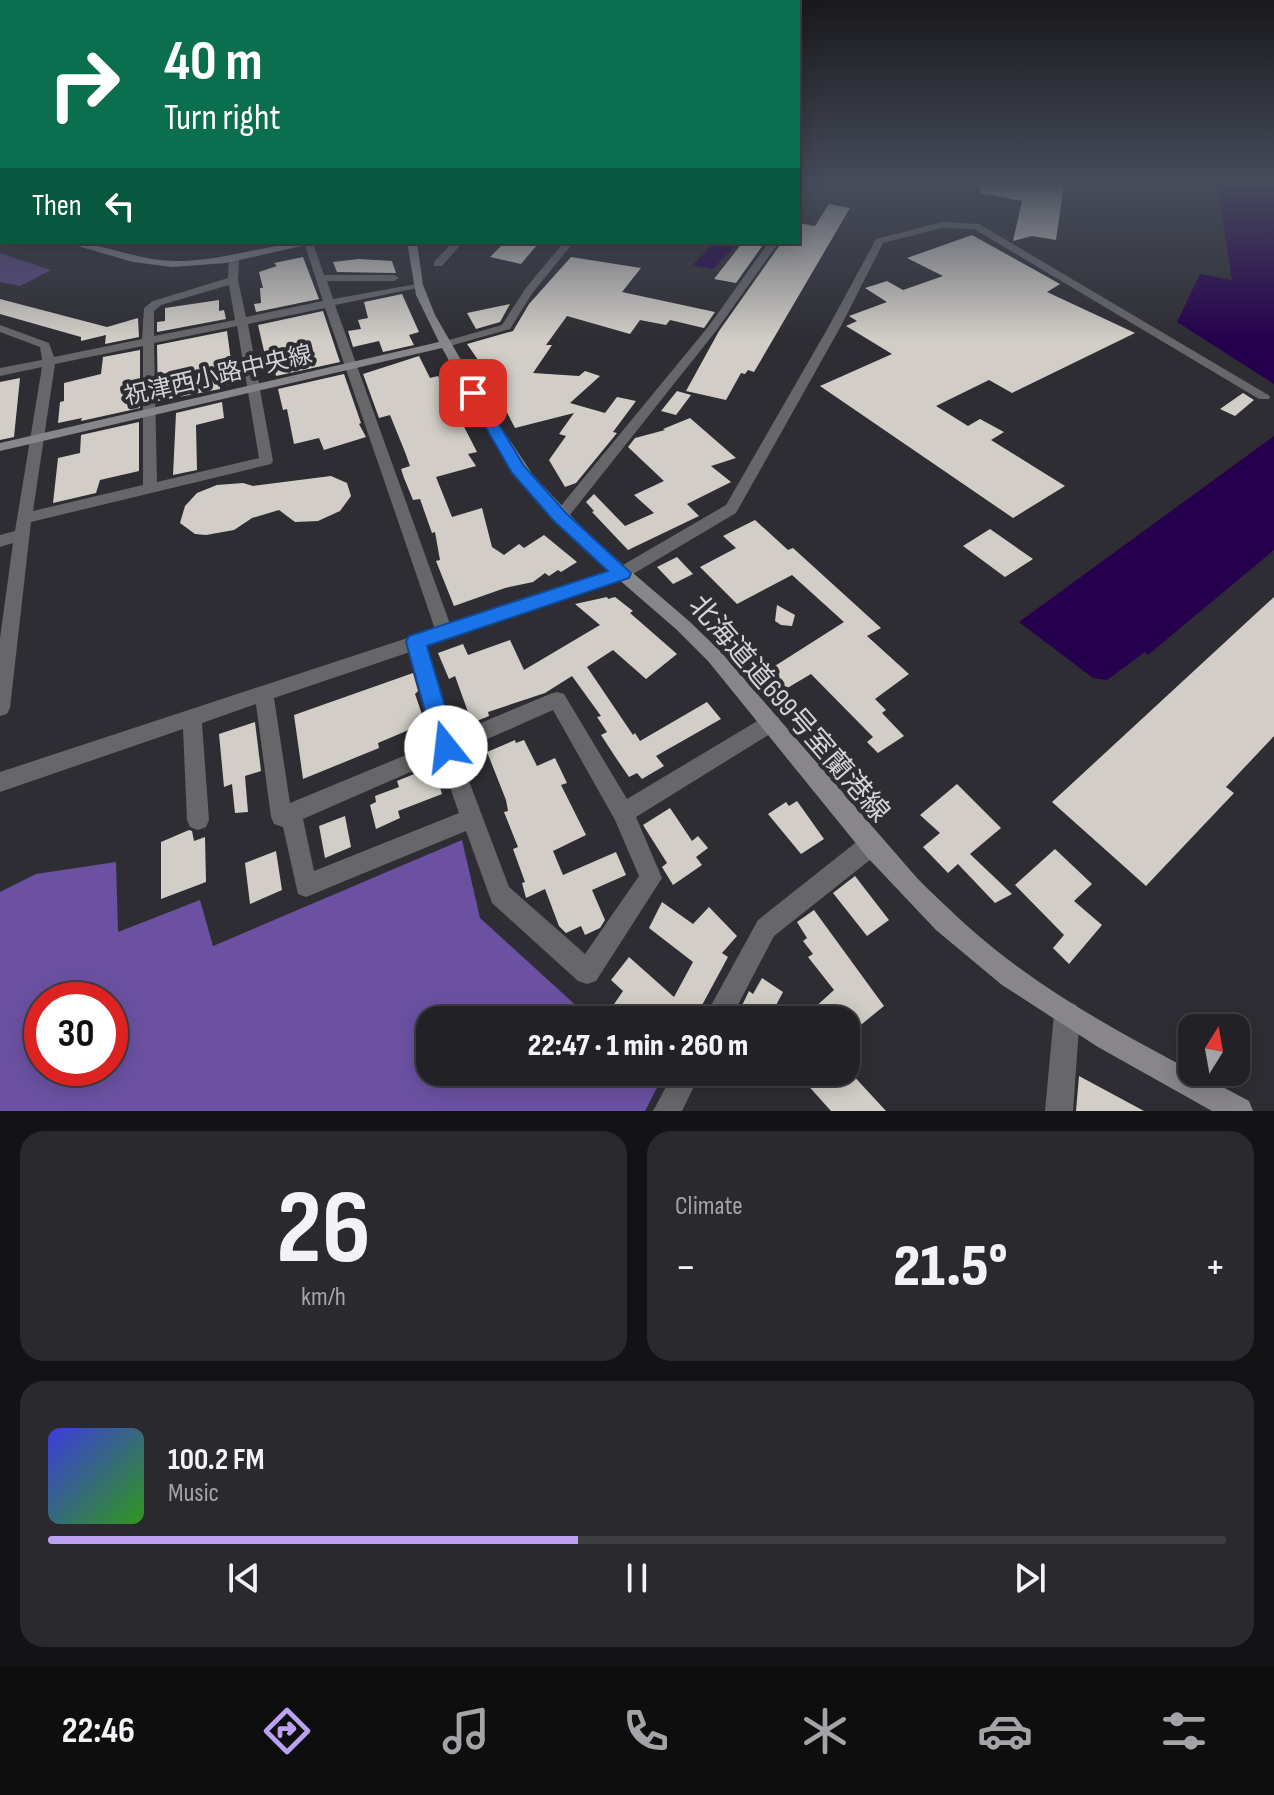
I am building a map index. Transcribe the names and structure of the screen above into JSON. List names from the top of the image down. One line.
{"streets":{"main road":["祝津西小路中央線","北海道道699号室蘭港線"]},"crossings":[["祝津西小路中央線","北海道道699号室蘭港線"]],"north":"top","page":{"turn":["40 m","Turn right"],"then":"Then","limit":"30","trip":"22:47 · 1 min · 260 m","tile":[["26","km/h"],"Climate"],"heat":["−","21.5°","+"],"song":["100.2 FM","Music"],"tabs":"22:46"}}
